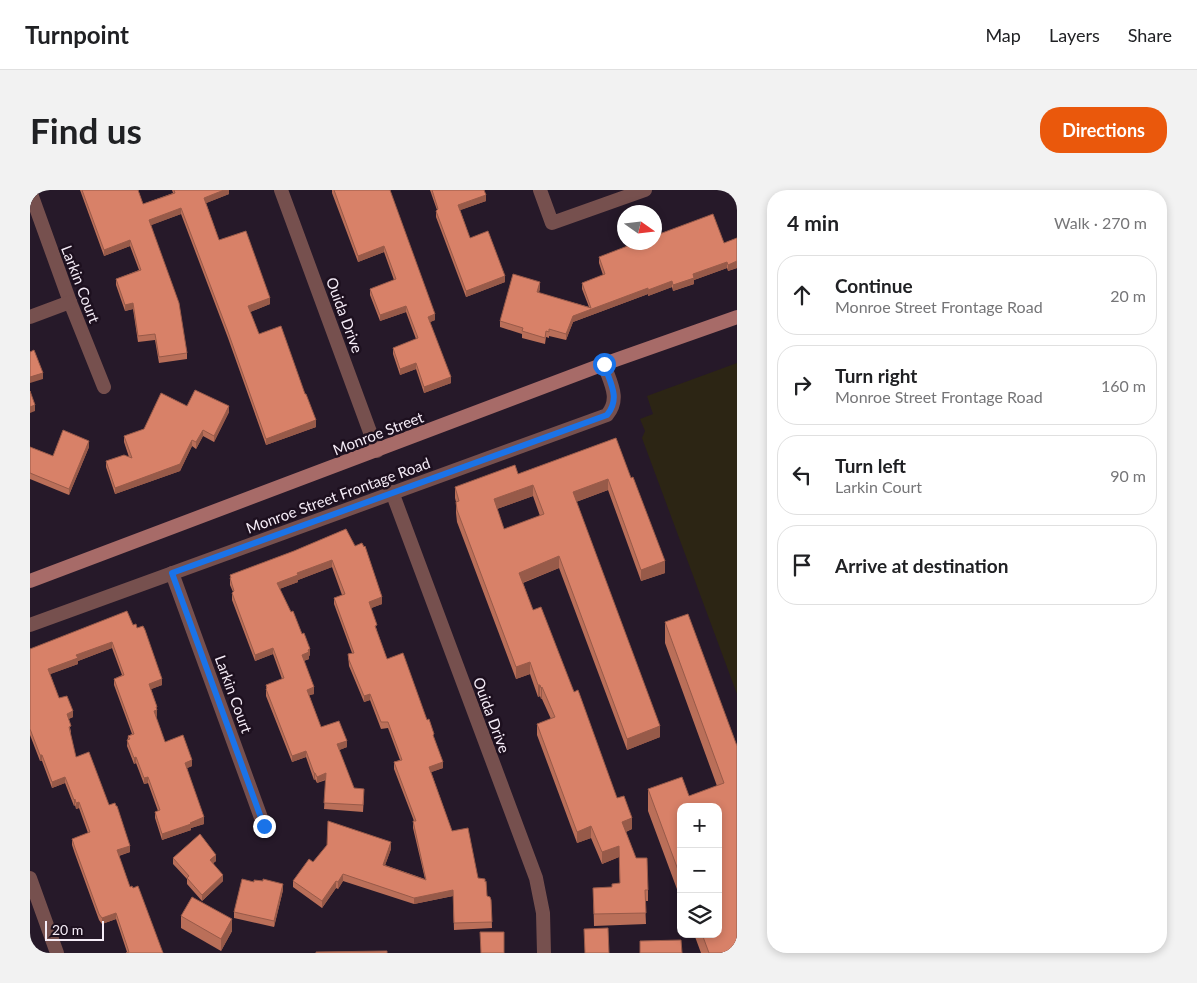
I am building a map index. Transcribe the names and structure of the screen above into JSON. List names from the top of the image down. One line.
{"streets":{"main road":["Monroe Street"],"street":["Larkin Court","Ouida Drive","Monroe Street Frontage Road"]},"crossings":[["Larkin Court","Monroe Street Frontage Road"],["Ouida Drive","Monroe Street"],["Ouida Drive","Monroe Street Frontage Road"],["Monroe Street","Monroe Street Frontage Road"]],"scale_bar":"20 m","north":"right","page":{"header":"Turnpoint","nav":["Map","Layers","Share"],"buttons":"Directions","title":"Find us","heading":["4 min","Walk · 270 m"],"list":[["Continue","Monroe Street Frontage Road","20 m"],["Turn right","Monroe Street Frontage Road","160 m"],["Turn left","Larkin Court","90 m"],"Arrive at destination"],"map_buttons":["+","−"],"scale":"20 m"}}
